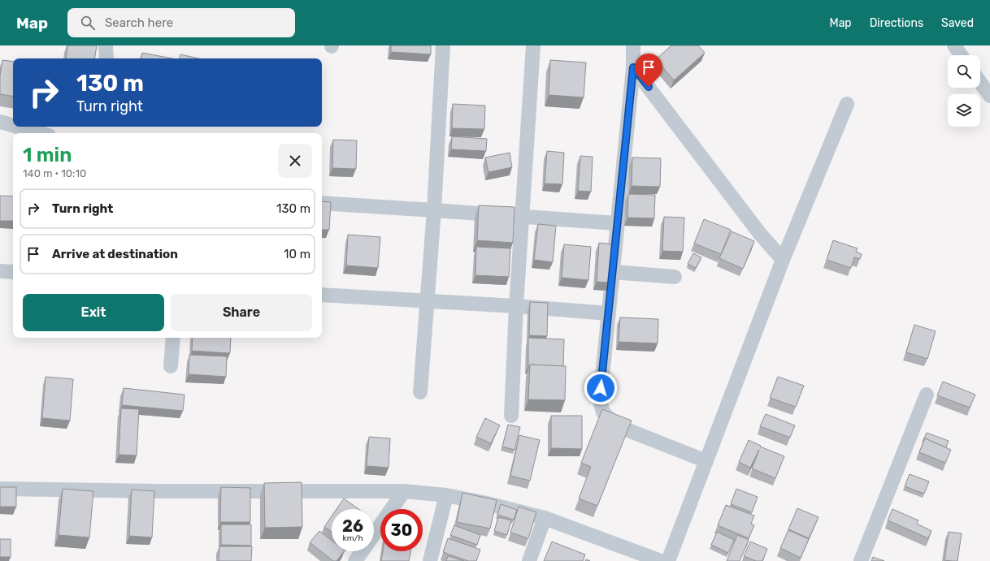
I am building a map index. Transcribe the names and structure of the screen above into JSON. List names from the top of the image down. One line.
{"page":{"header":"Map","search":"Search here","nav":["Map","Directions","Saved"],"turn":["130 m","Turn right"],"heading":["1 min","140 m · 10:10"],"list":[{"name":"Turn right","value":"130 m"},{"name":"Arrive at destination","value":"10 m"}],"buttons":["Exit","Share"],"speed":"26 km/h","limit":"30"}}
